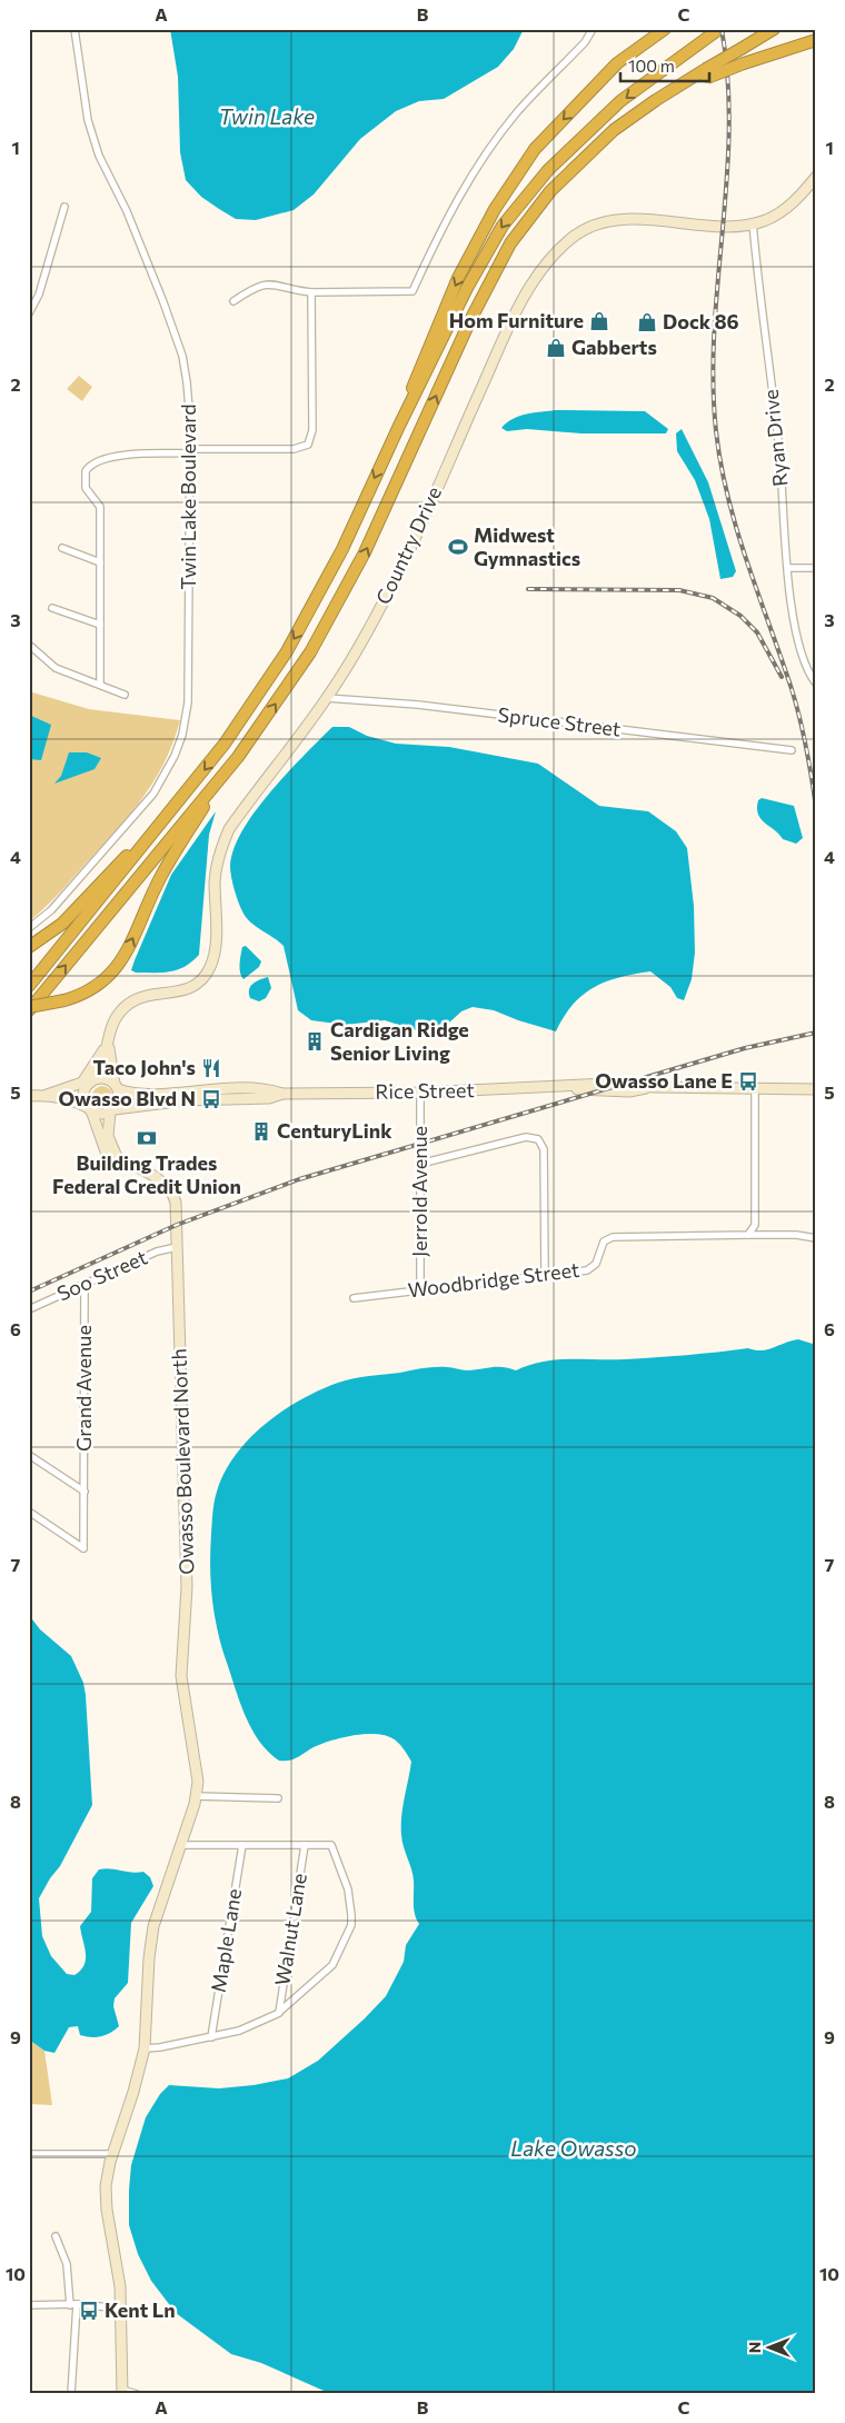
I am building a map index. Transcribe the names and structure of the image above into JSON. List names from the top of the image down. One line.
{"streets":{"street":["Ryan Drive","Twin Lake Boulevard","Country Drive","Spruce Street","Rice Street","Jerrold Avenue","Soo Street","Woodbridge Street","Grand Avenue","Owasso Boulevard North","Walnut Lane","Maple Lane"]},"crossings":[["Ryan Drive","Country Drive"],["Country Drive","Spruce Street"],["Country Drive","Rice Street"],["Country Drive","Owasso Boulevard North"],["Rice Street","Jerrold Avenue"],["Rice Street","Owasso Boulevard North"],["Jerrold Avenue","Woodbridge Street"],["Soo Street","Grand Avenue"],["Soo Street","Owasso Boulevard North"]],"water":["Twin Lake","Lake Owasso"],"places":{"shop":["Hom Furniture","Dock 86","Gabberts"],"sports":["Midwest Gymnastics"],"building":["Cardigan Ridge Senior Living","CenturyLink"],"restaurant":["Taco John's"],"bus stop":["Owasso Lane E","Owasso Blvd N","Kent Ln"],"bank":["Building Trades Federal Credit Union"]},"scale_bar":"100 m","north":"left","grid":{"columns":["A","B","C"],"rows":["1","2","3","4","5","6","7","8","9","10"]}}
